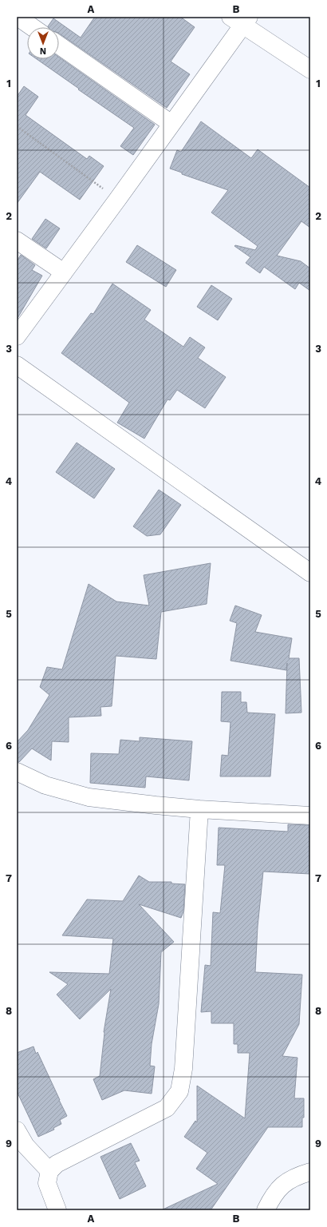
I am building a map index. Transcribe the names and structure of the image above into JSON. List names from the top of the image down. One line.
{"north":"bottom","grid":{"columns":["A","B"],"rows":["1","2","3","4","5","6","7","8","9"]}}
